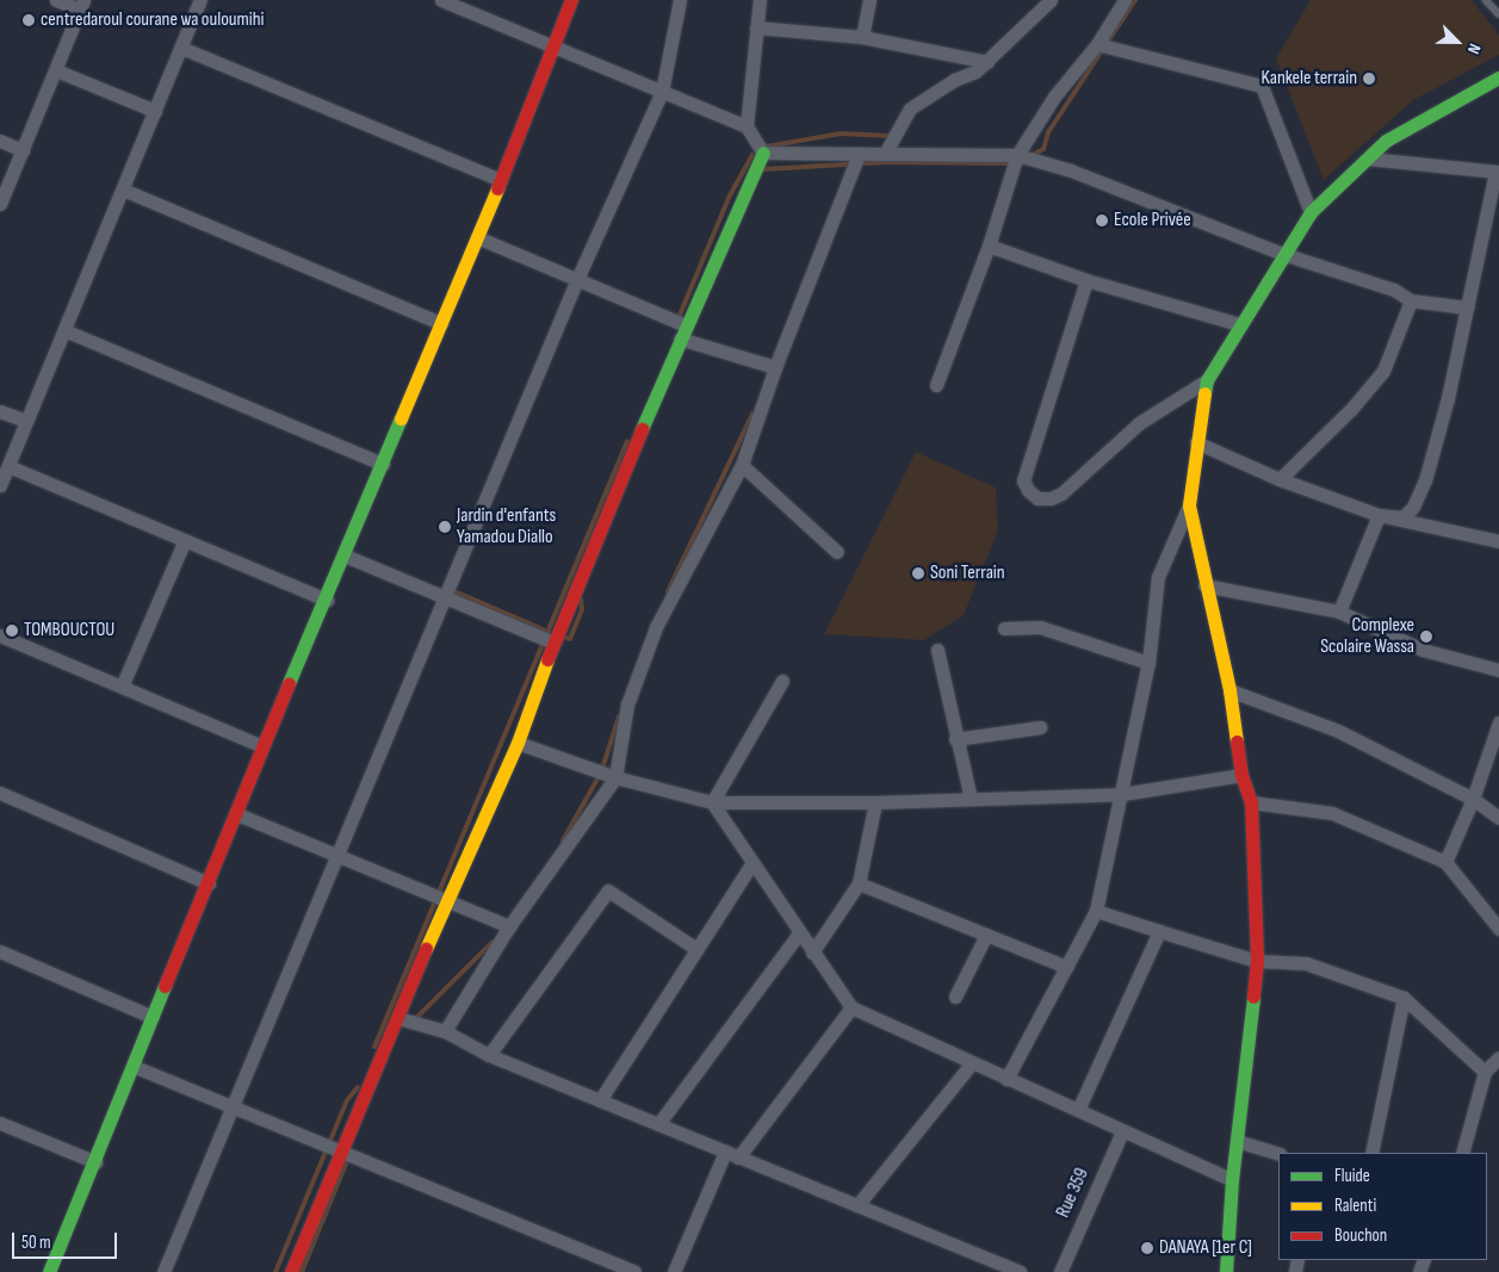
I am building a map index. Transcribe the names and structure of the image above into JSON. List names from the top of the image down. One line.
{"streets":{"street":["Rue 359"]},"places":["centredaroul courane wa ouloumihi","Kankele terrain","Ecole Privée","Jardin d'enfants Yamadou Diallo","Soni Terrain","TOMBOUCTOU","Complexe Scolaire Wassa","DANAYA [1er C]"],"legend":["Fluide","Ralenti","Bouchon"],"scale_bar":"50 m","north":"bottom right"}
